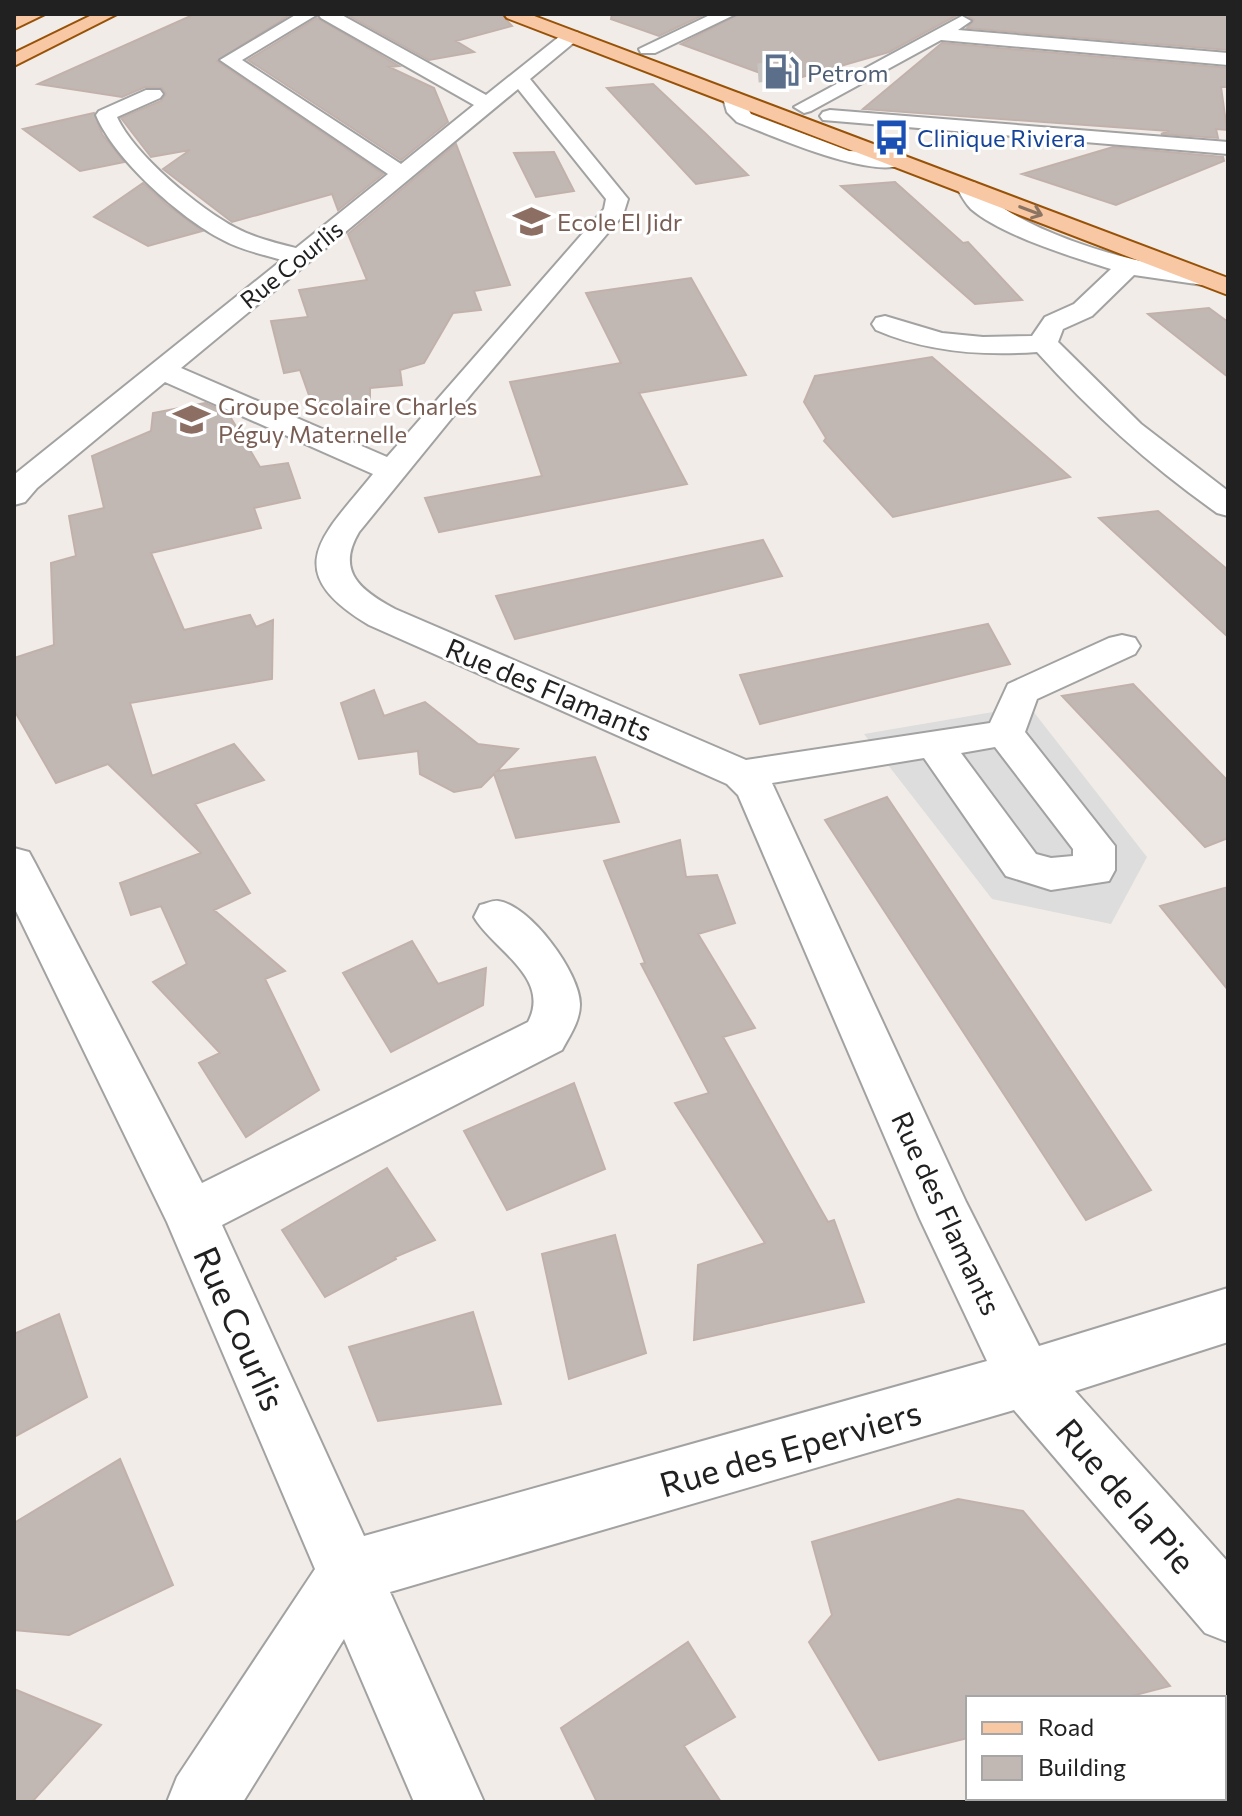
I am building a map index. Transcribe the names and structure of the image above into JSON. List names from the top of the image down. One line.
{"streets":{"street":["Rue Courlis","Rue des Flamants","Rue des Eperviers","Rue de la Pie"]},"crossings":[["Rue Courlis","Rue des Flamants"],["Rue Courlis","Rue des Eperviers"],["Rue des Flamants","Rue des Eperviers"],["Rue des Flamants","Rue de la Pie"],["Rue des Eperviers","Rue de la Pie"]],"places":{"fuel station":["Petrom"],"bus stop":["Clinique Riviera"],"school or university":["Ecole El Jidr","Groupe Scolaire Charles Péguy Maternelle"]},"legend":["Road","Building"]}
